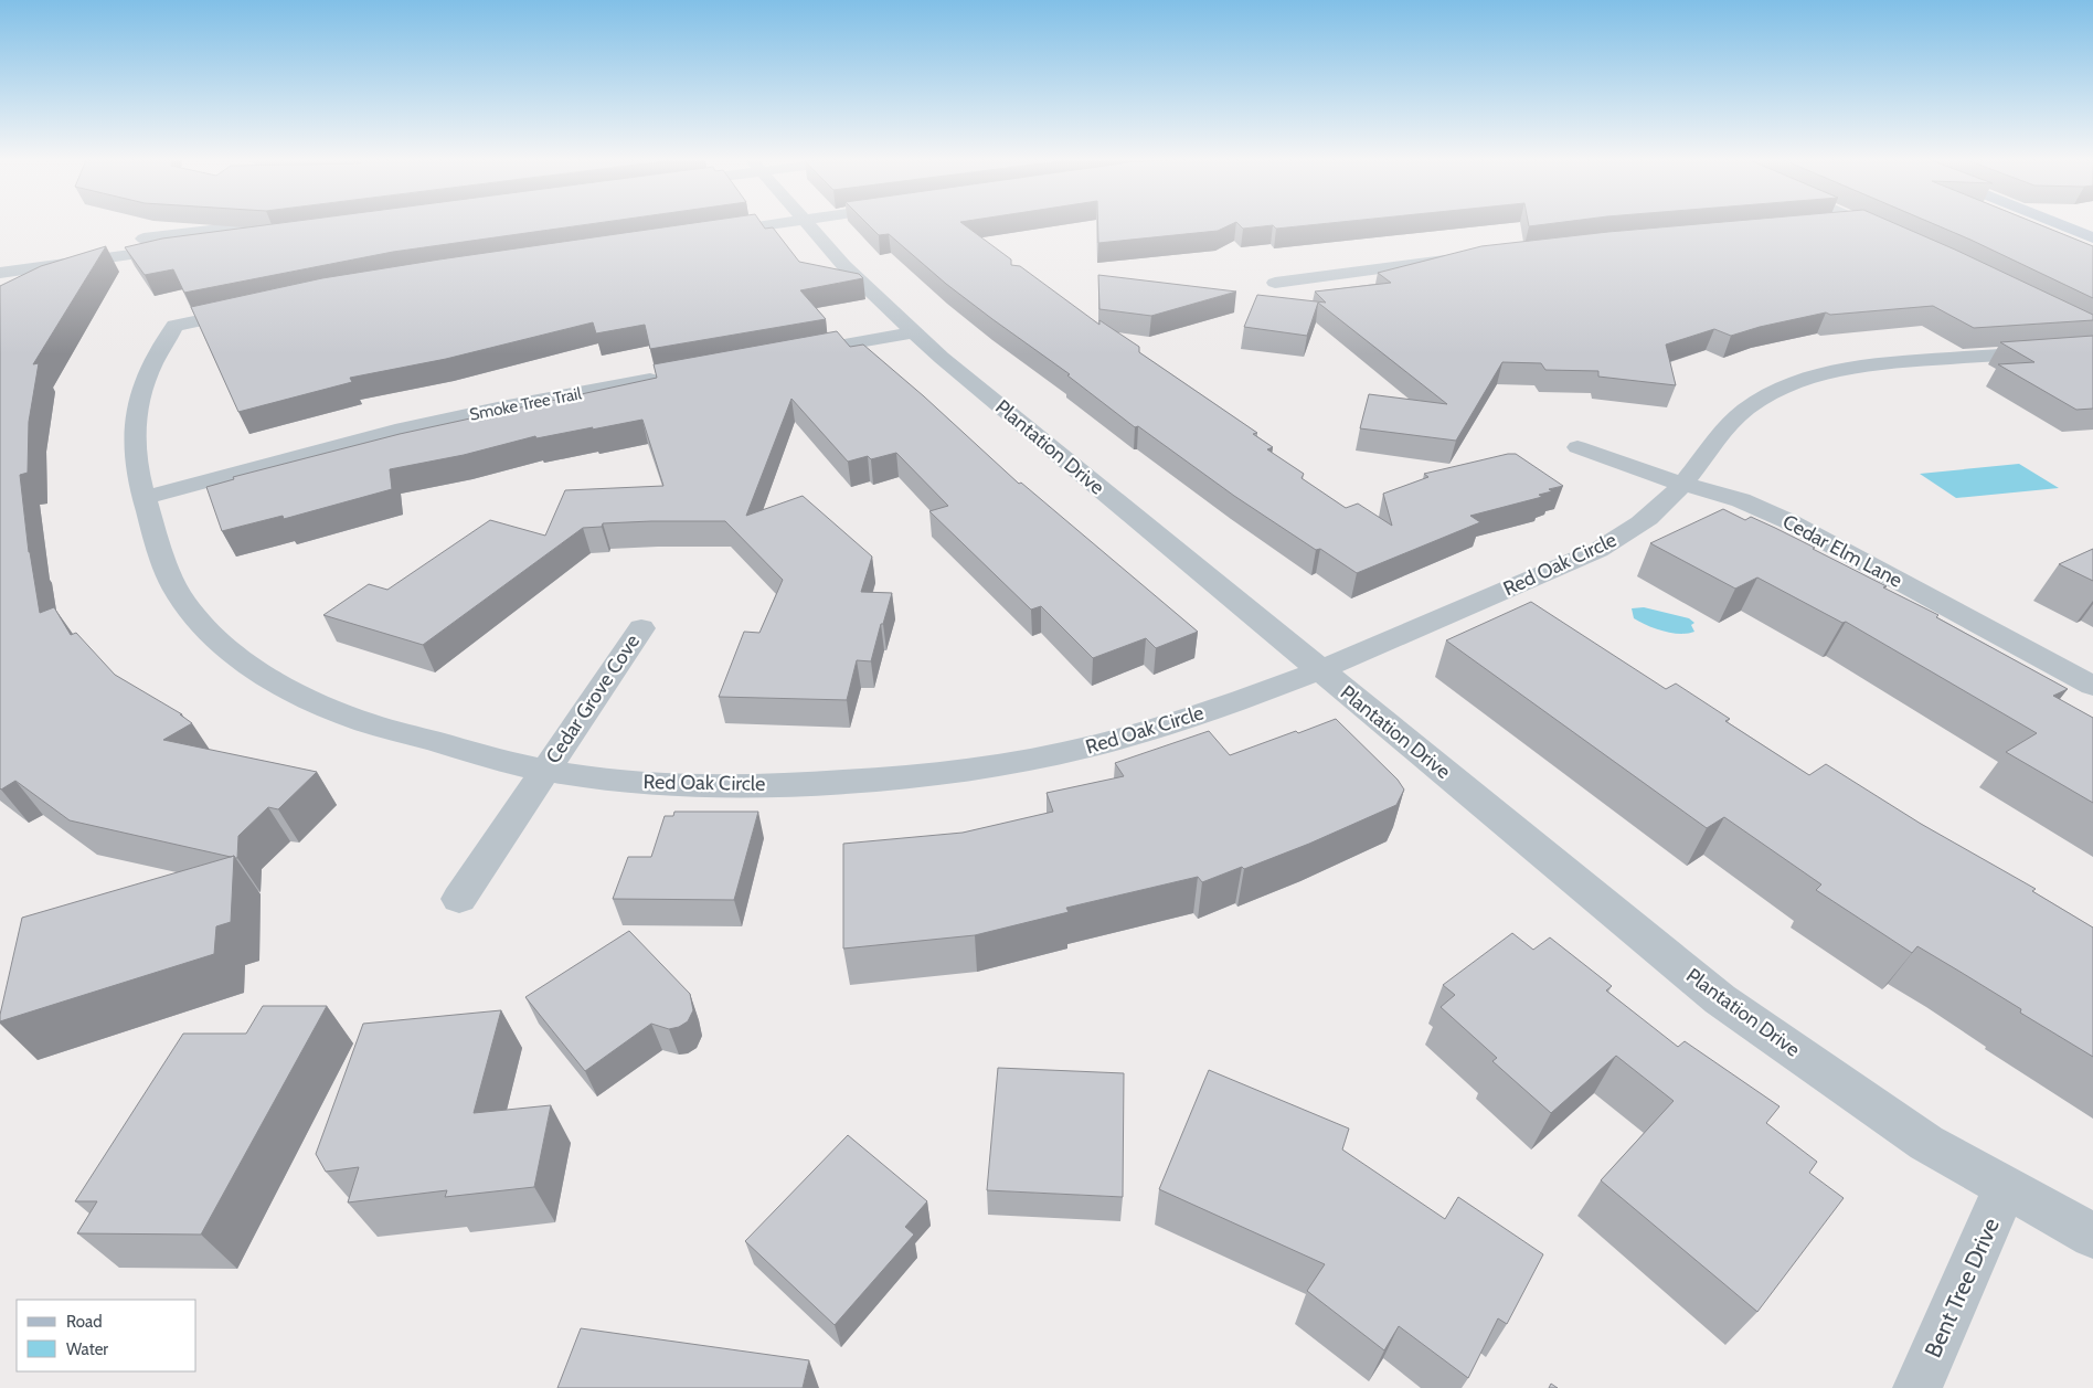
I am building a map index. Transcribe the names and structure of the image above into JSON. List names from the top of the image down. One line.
{"streets":{"street":["Smoke Tree Trail","Plantation Drive","Cedar Elm Lane","Red Oak Circle","Cedar Grove Cove","Bent Tree Drive"]},"crossings":[["Smoke Tree Trail","Red Oak Circle"],["Plantation Drive","Red Oak Circle"],["Plantation Drive","Bent Tree Drive"],["Cedar Elm Lane","Red Oak Circle"],["Red Oak Circle","Cedar Grove Cove"]],"legend":["Road","Water"]}
